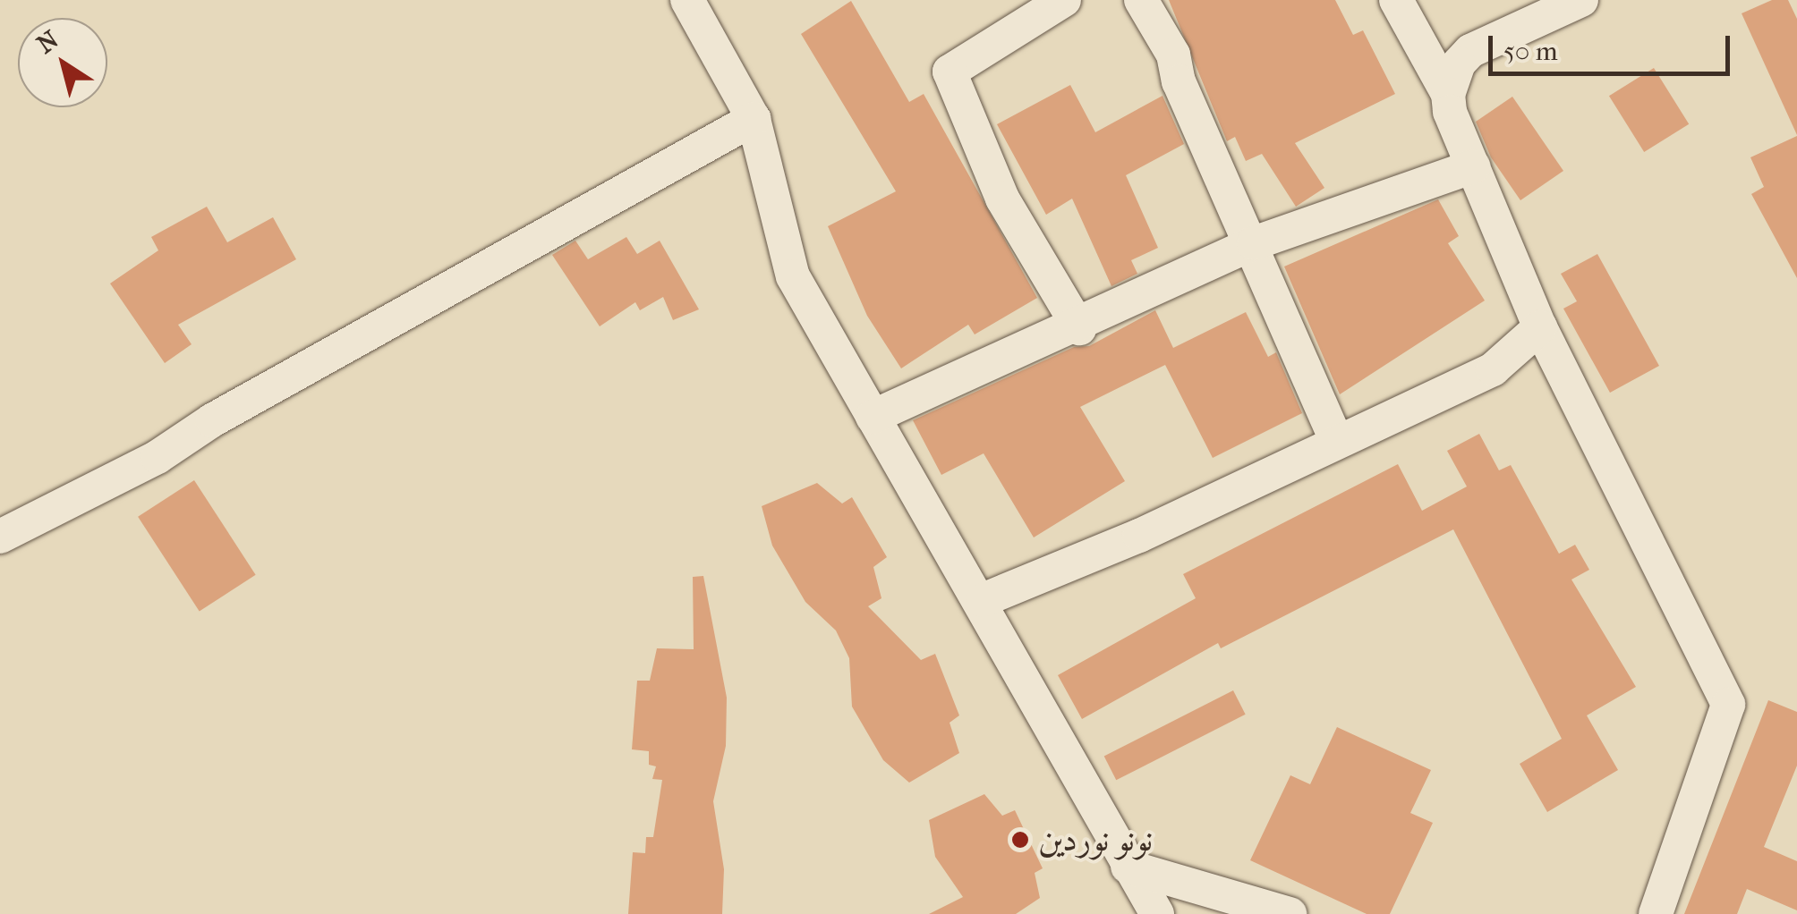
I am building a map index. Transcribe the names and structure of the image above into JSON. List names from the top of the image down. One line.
{"places":["نونو نوردين"],"scale_bar":"50 m","north":"top left"}
